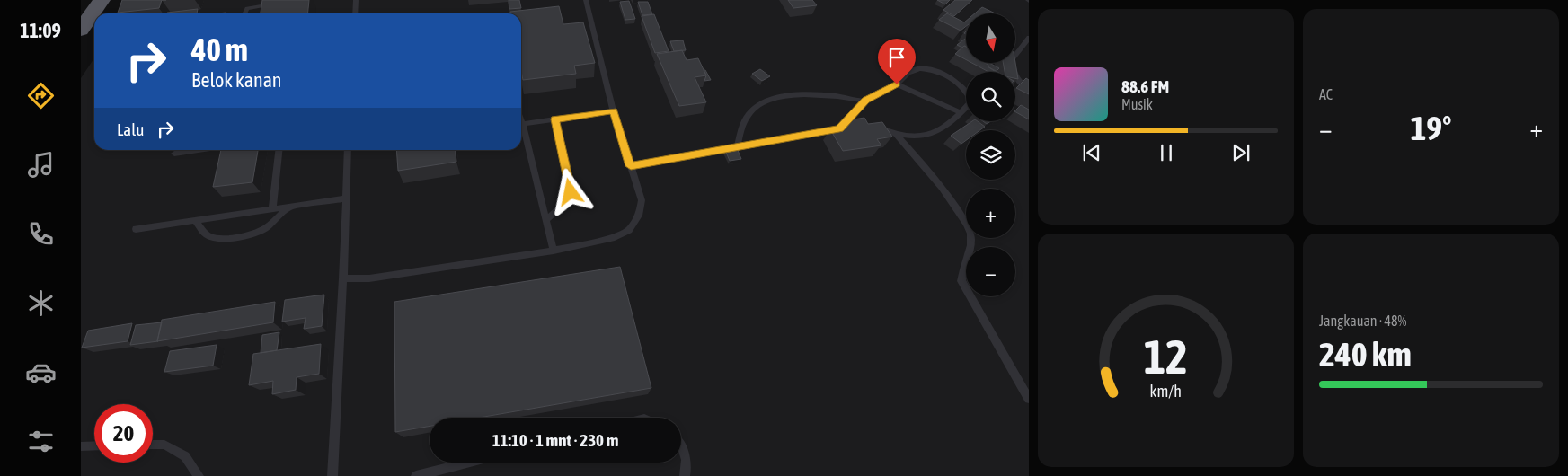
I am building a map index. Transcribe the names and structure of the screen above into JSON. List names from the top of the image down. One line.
{"north":"bottom","page":{"tabs":"11:09","tile":["AC",["Jangkauan · 48%","240 km"]],"map_buttons":["+","−"],"turn":["40 m","Belok kanan"],"song":["88.6 FM","Musik"],"then":"Lalu","heat":["−","19°","+"],"limit":"20","trip":"11:10 · 1 mnt · 230 m","gauge":["12","km/h"]}}
